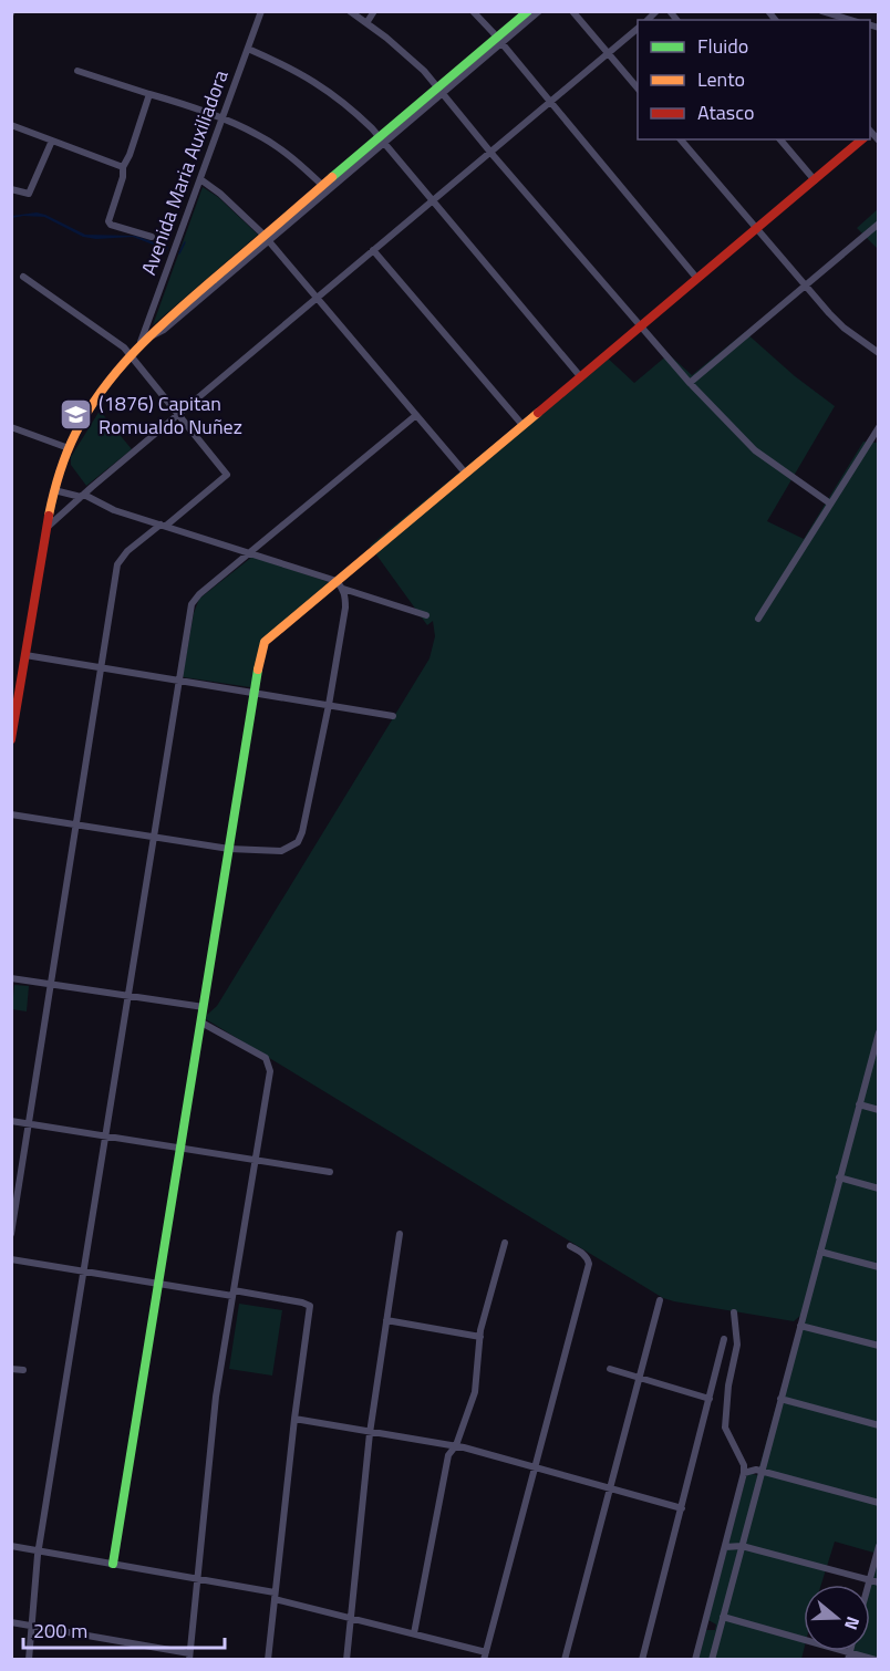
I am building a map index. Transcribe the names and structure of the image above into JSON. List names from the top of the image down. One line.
{"streets":{"street":["Avenida Maria Auxiliadora"]},"places":{"school or university":["(1876) Capitan Romualdo Nuñez"]},"legend":["Fluido","Lento","Atasco"],"scale_bar":"200 m","north":"right"}
